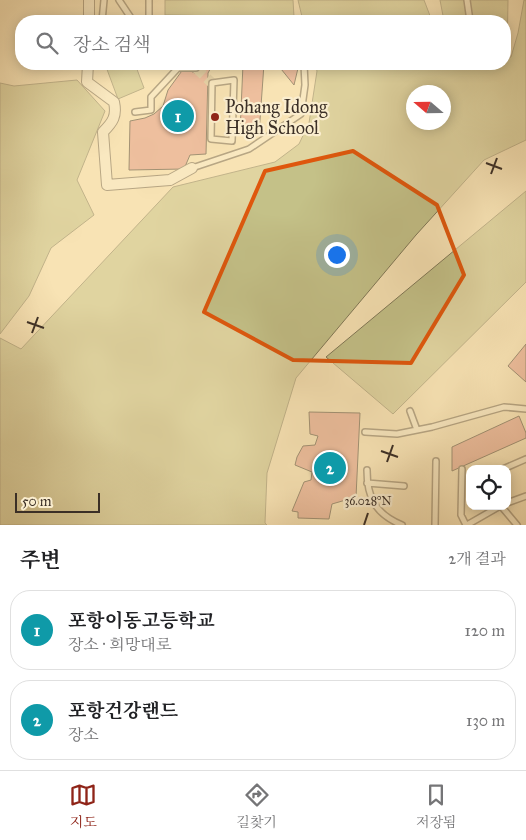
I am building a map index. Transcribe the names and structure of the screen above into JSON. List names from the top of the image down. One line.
{"places":["Pohang Idong High School"],"scale_bar":"50 m","north":"left","page":{"search":"장소 검색","pins":["1","2"],"scale":"50 m","heading":["주변","2개 결과"],"list":[{"mark":"1","name":"포항이동고등학교","note":"장소 · 희망대로","value":"120 m"},{"mark":"2","name":"포항건강랜드","note":"장소","value":"130 m"}],"nav":["지도","길찾기","저장됨"]},"coordinates":["36.028°N"]}
